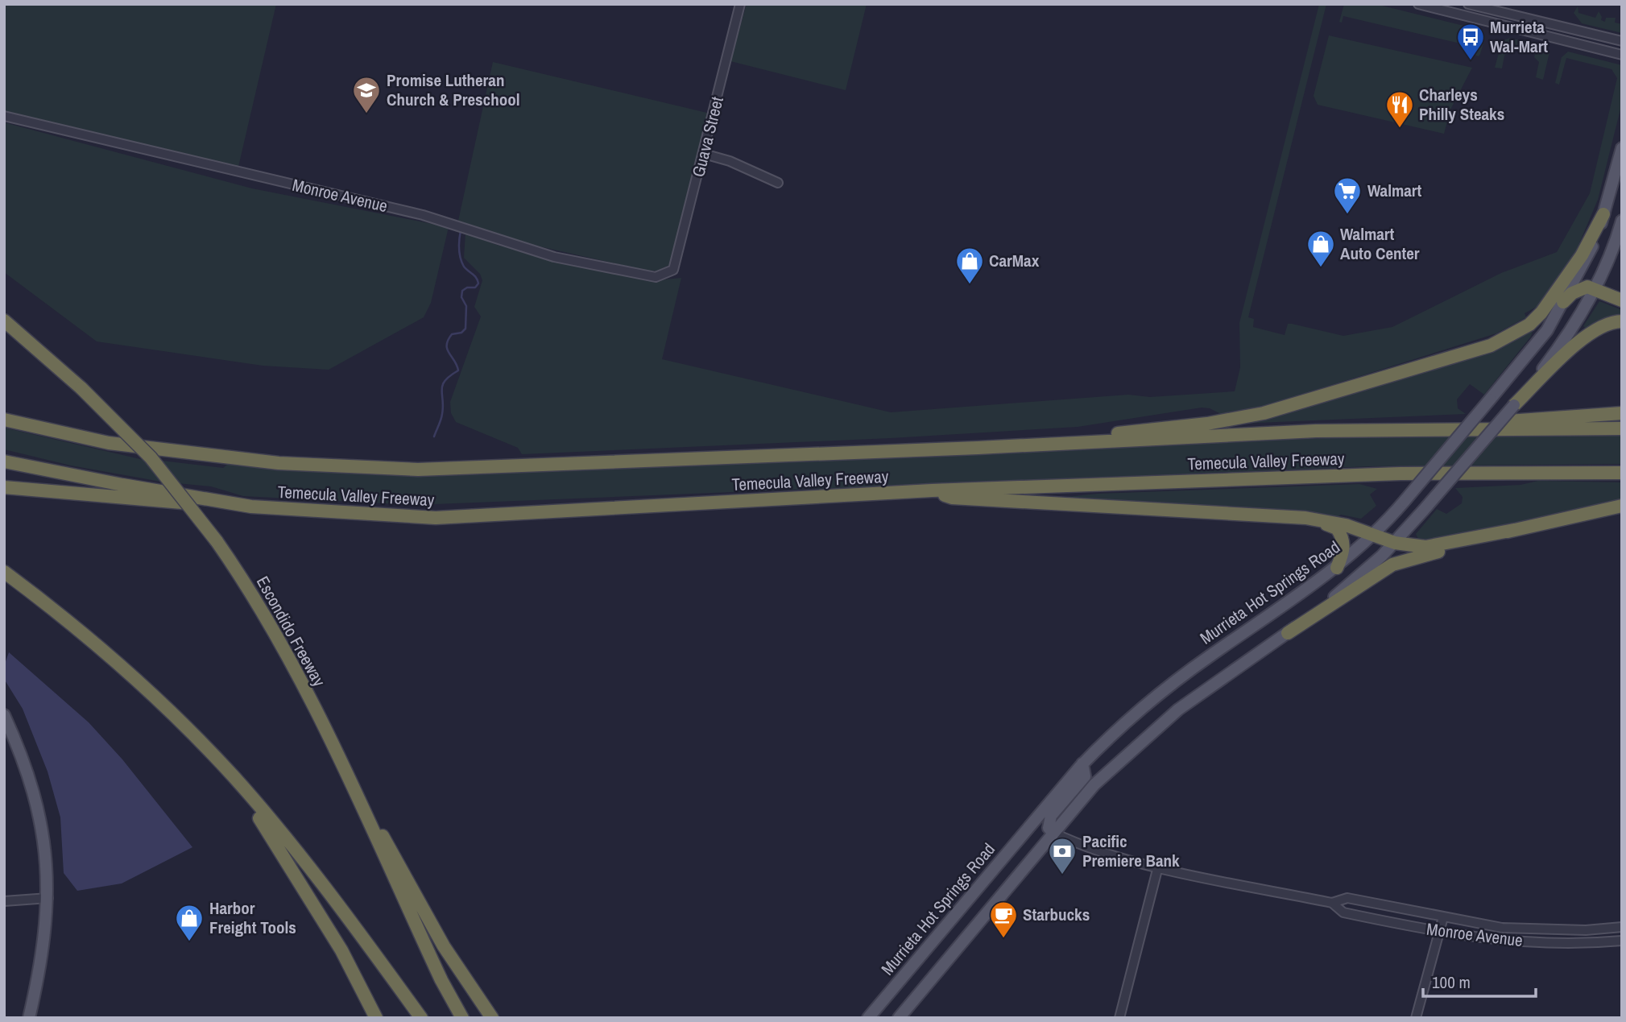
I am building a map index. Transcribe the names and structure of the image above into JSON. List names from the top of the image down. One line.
{"streets":{"highway":["Temecula Valley Freeway","Escondido Freeway"],"main road":["Murrieta Hot Springs Road"],"street":["Guava Street","Monroe Avenue"]},"crossings":[["Guava Street","Monroe Avenue"]],"places":{"bus stop":["Murrieta Wal-Mart"],"school or university":["Promise Lutheran Church & Preschool"],"restaurant":["Charleys Philly Steaks"],"supermarket":["Walmart"],"shop":["Walmart Auto Center","CarMax","Harbor Freight Tools"],"bank":["Pacific Premiere Bank"],"cafe":["Starbucks"]},"scale_bar":"100 m"}
